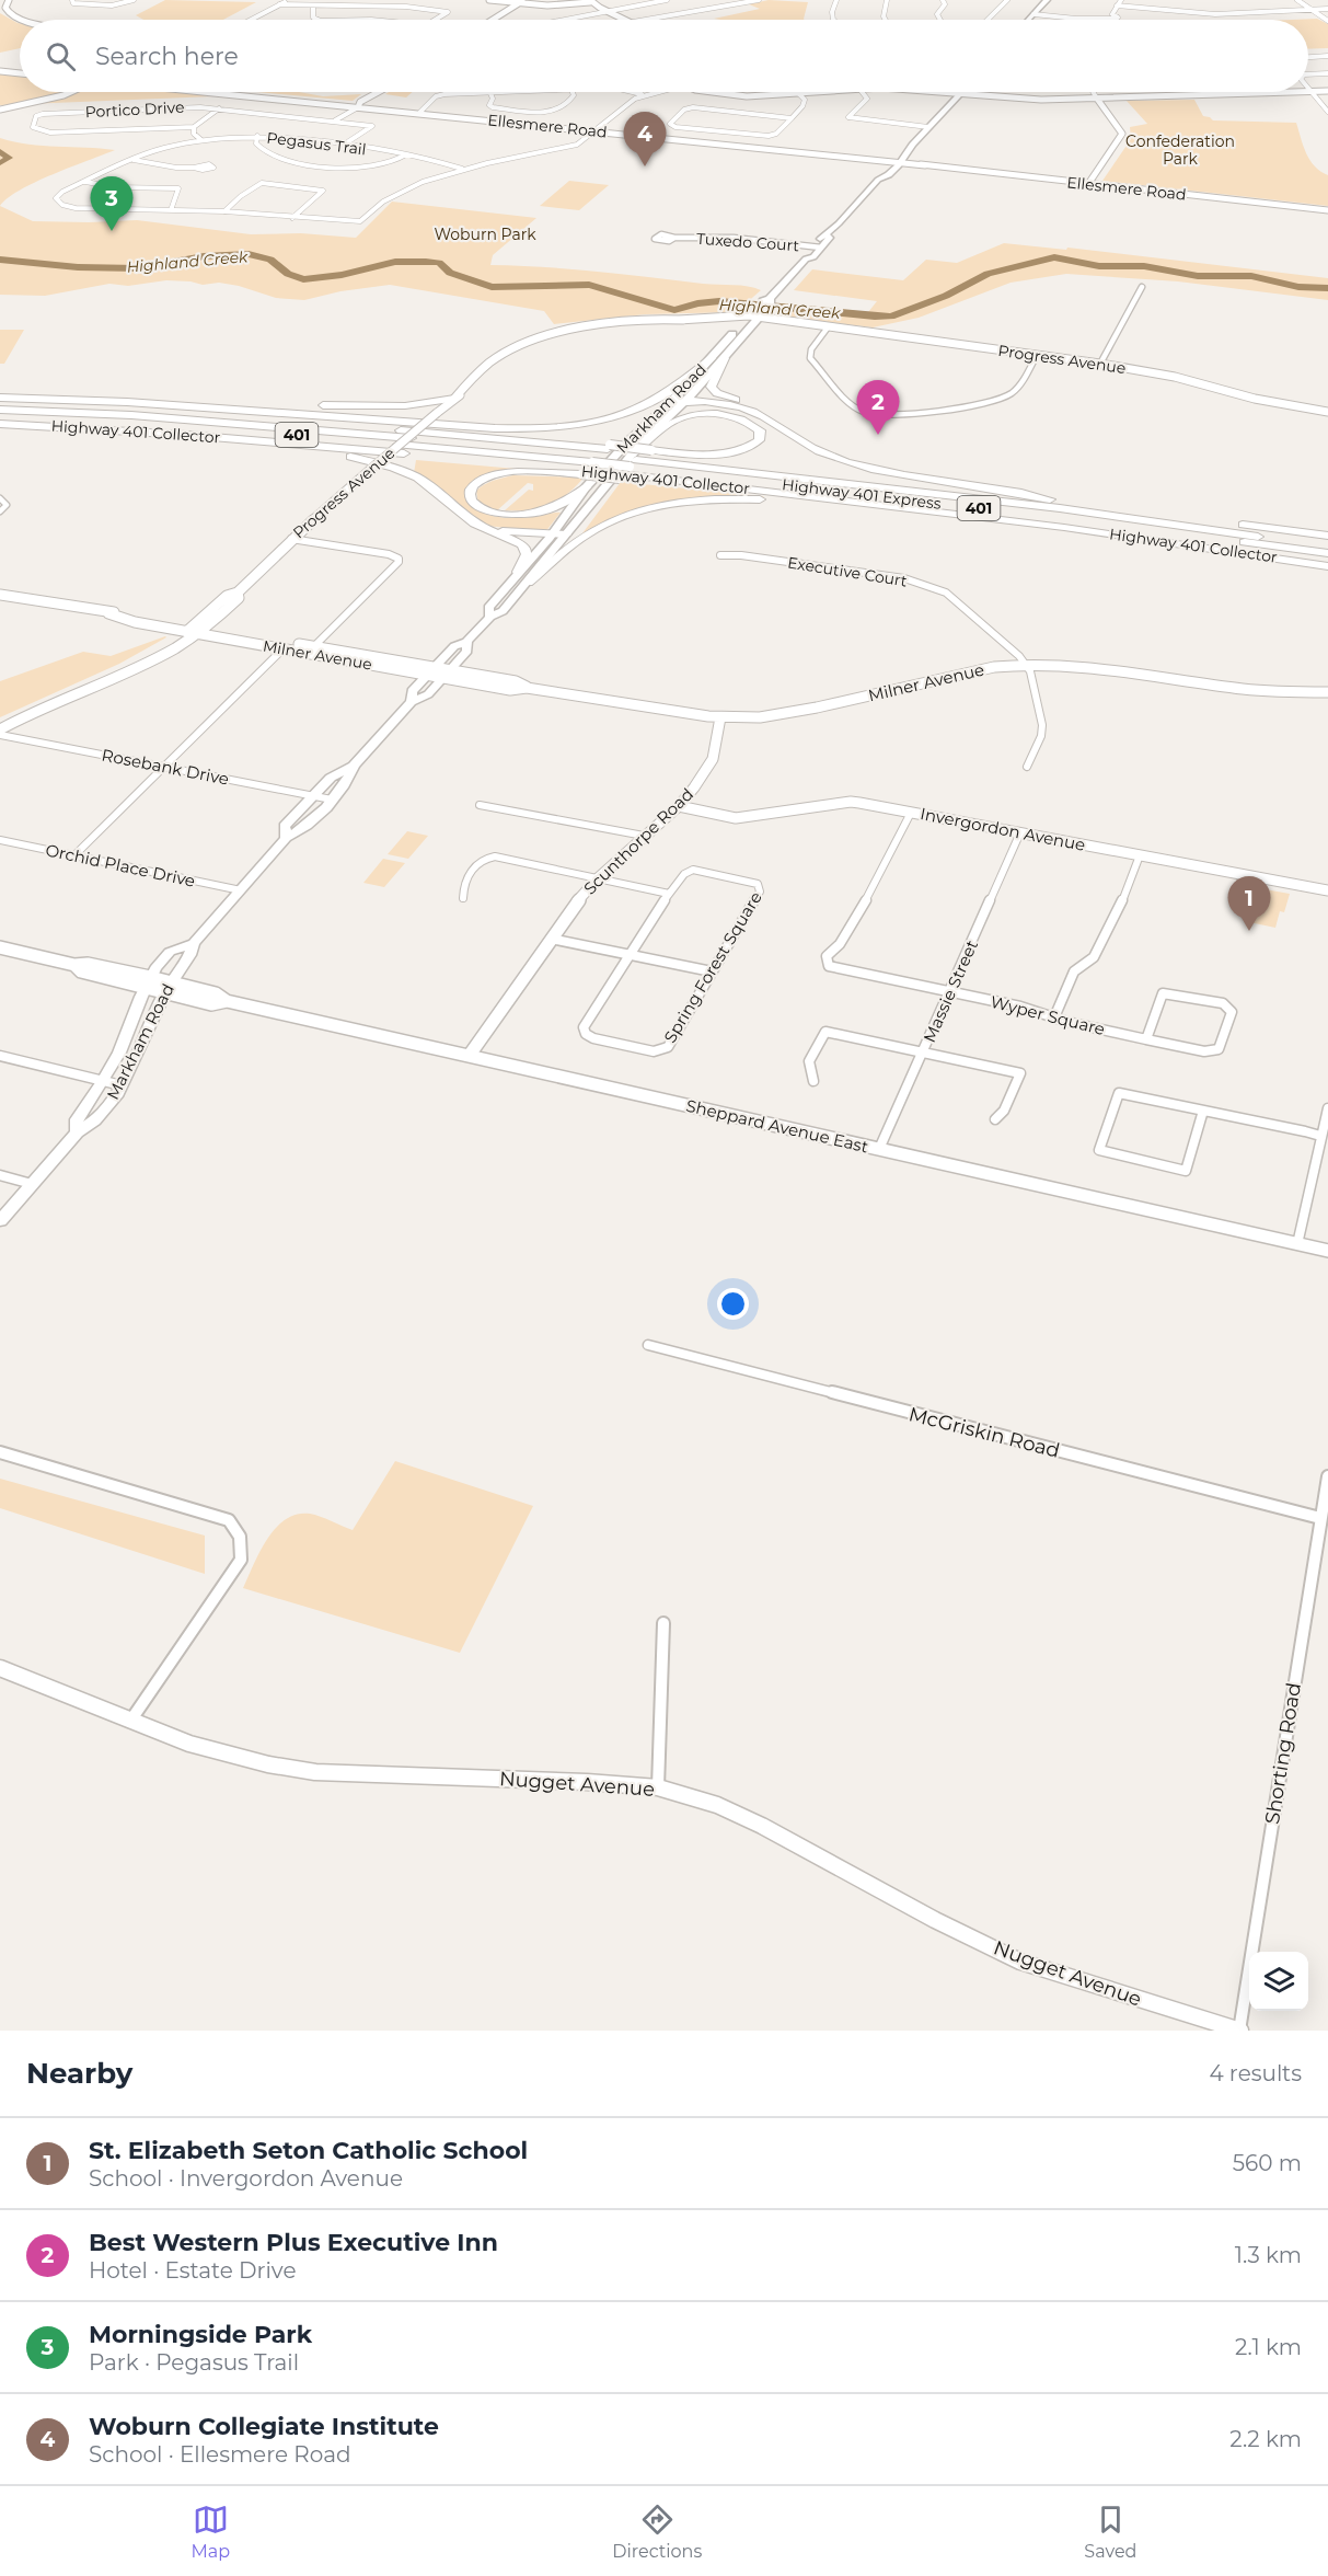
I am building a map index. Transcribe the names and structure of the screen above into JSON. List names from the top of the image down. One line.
{"streets":{"highway":["Highway 401 Collector","401","Highway 401 Express"],"main road":["Ellesmere Road","Progress Avenue","Markham Road","Milner Avenue","Invergordon Avenue","Scunthorpe Road","Sheppard Avenue East","Nugget Avenue"],"street":["Portico Drive","Pegasus Trail","Tuxedo Court","Executive Court","Rosebank Drive","Orchid Place Drive","Spring Forest Square","Massie Street","Wyper Square","McGriskin Road","Shorting Road"]},"crossings":[["Portico Drive","Pegasus Trail"],["Tuxedo Court","Markham Road"],["Progress Avenue","Markham Road"],["Progress Avenue","Milner Avenue"],["Markham Road","Highway 401 Collector"],["Markham Road","Highway 401 Express"],["Markham Road","Milner Avenue"],["Markham Road","Rosebank Drive"],["Markham Road","Orchid Place Drive"],["Markham Road","Sheppard Avenue East"],["Highway 401 Collector","Highway 401 Express"],["Executive Court","Milner Avenue"],["Milner Avenue","Scunthorpe Road"],["Invergordon Avenue","Scunthorpe Road"],["Invergordon Avenue","Massie Street"],["Invergordon Avenue","Wyper Square"],["Scunthorpe Road","Sheppard Avenue East"],["Massie Street","Wyper Square"],["Massie Street","Sheppard Avenue East"],["McGriskin Road","Shorting Road"],["Shorting Road","Nugget Avenue"]],"water":["Highland Creek"],"parks":["Confederation Park","Woburn Park"],"page":{"search":"Search here","pins":["4","3","2","1"],"heading":["Nearby","4 results"],"list":[{"mark":"1","name":"St. Elizabeth Seton Catholic School","note":"School · Invergordon Avenue","value":"560 m"},{"mark":"2","name":"Best Western Plus Executive Inn","note":"Hotel · Estate Drive","value":"1.3 km"},{"mark":"3","name":"Morningside Park","note":"Park · Pegasus Trail","value":"2.1 km"},{"mark":"4","name":"Woburn Collegiate Institute","note":"School · Ellesmere Road","value":"2.2 km"}],"nav":["Map","Directions","Saved"]}}
